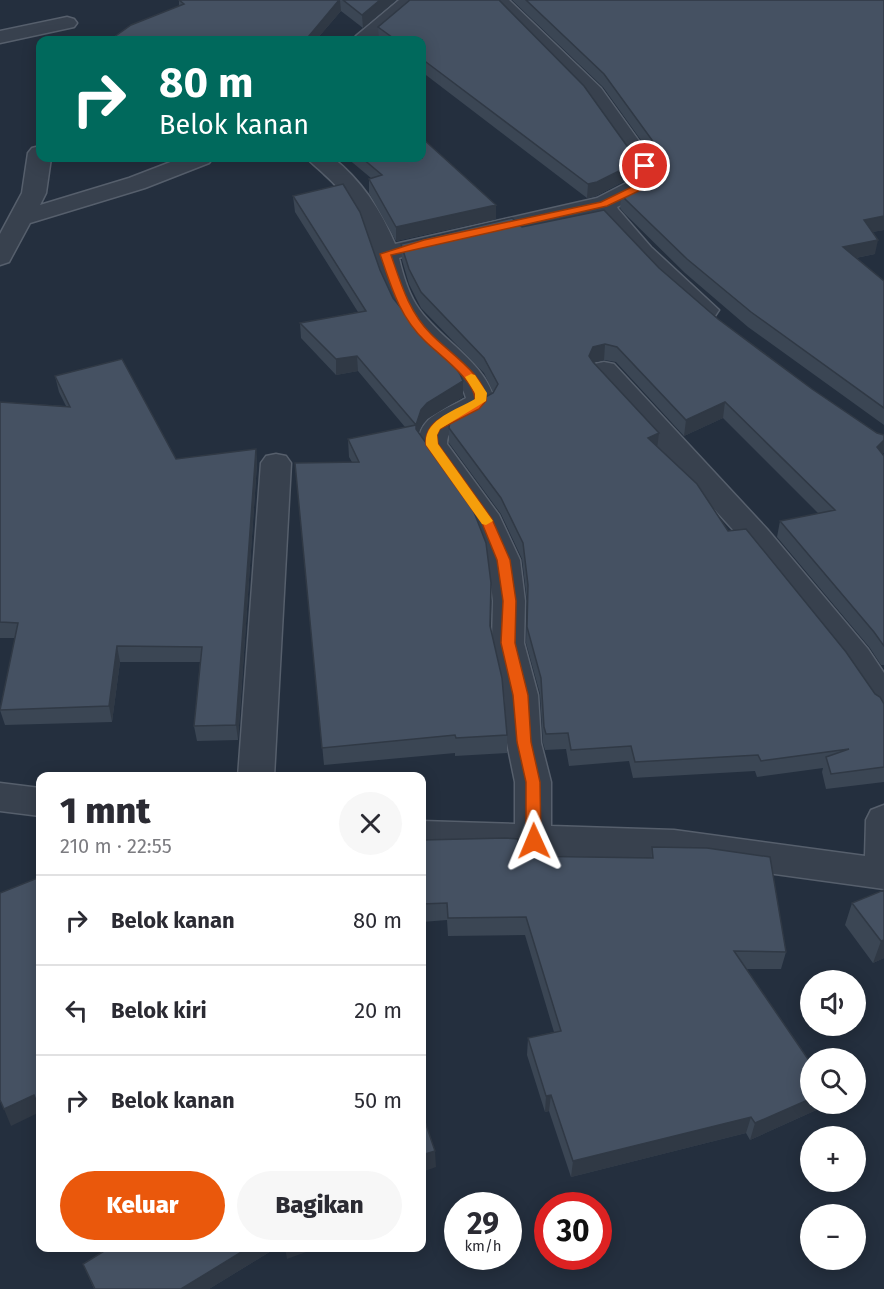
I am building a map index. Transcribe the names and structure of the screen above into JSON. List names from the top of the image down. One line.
{"page":{"turn":["80 m","Belok kanan"],"heading":["1 mnt","210 m · 22:55"],"list":[{"name":"Belok kanan","value":"80 m"},{"name":"Belok kiri","value":"20 m"},{"name":"Belok kanan","value":"50 m"}],"map_buttons":["+","−"],"buttons":["Keluar","Bagikan"],"speed":"29 km/h","limit":"30"}}
